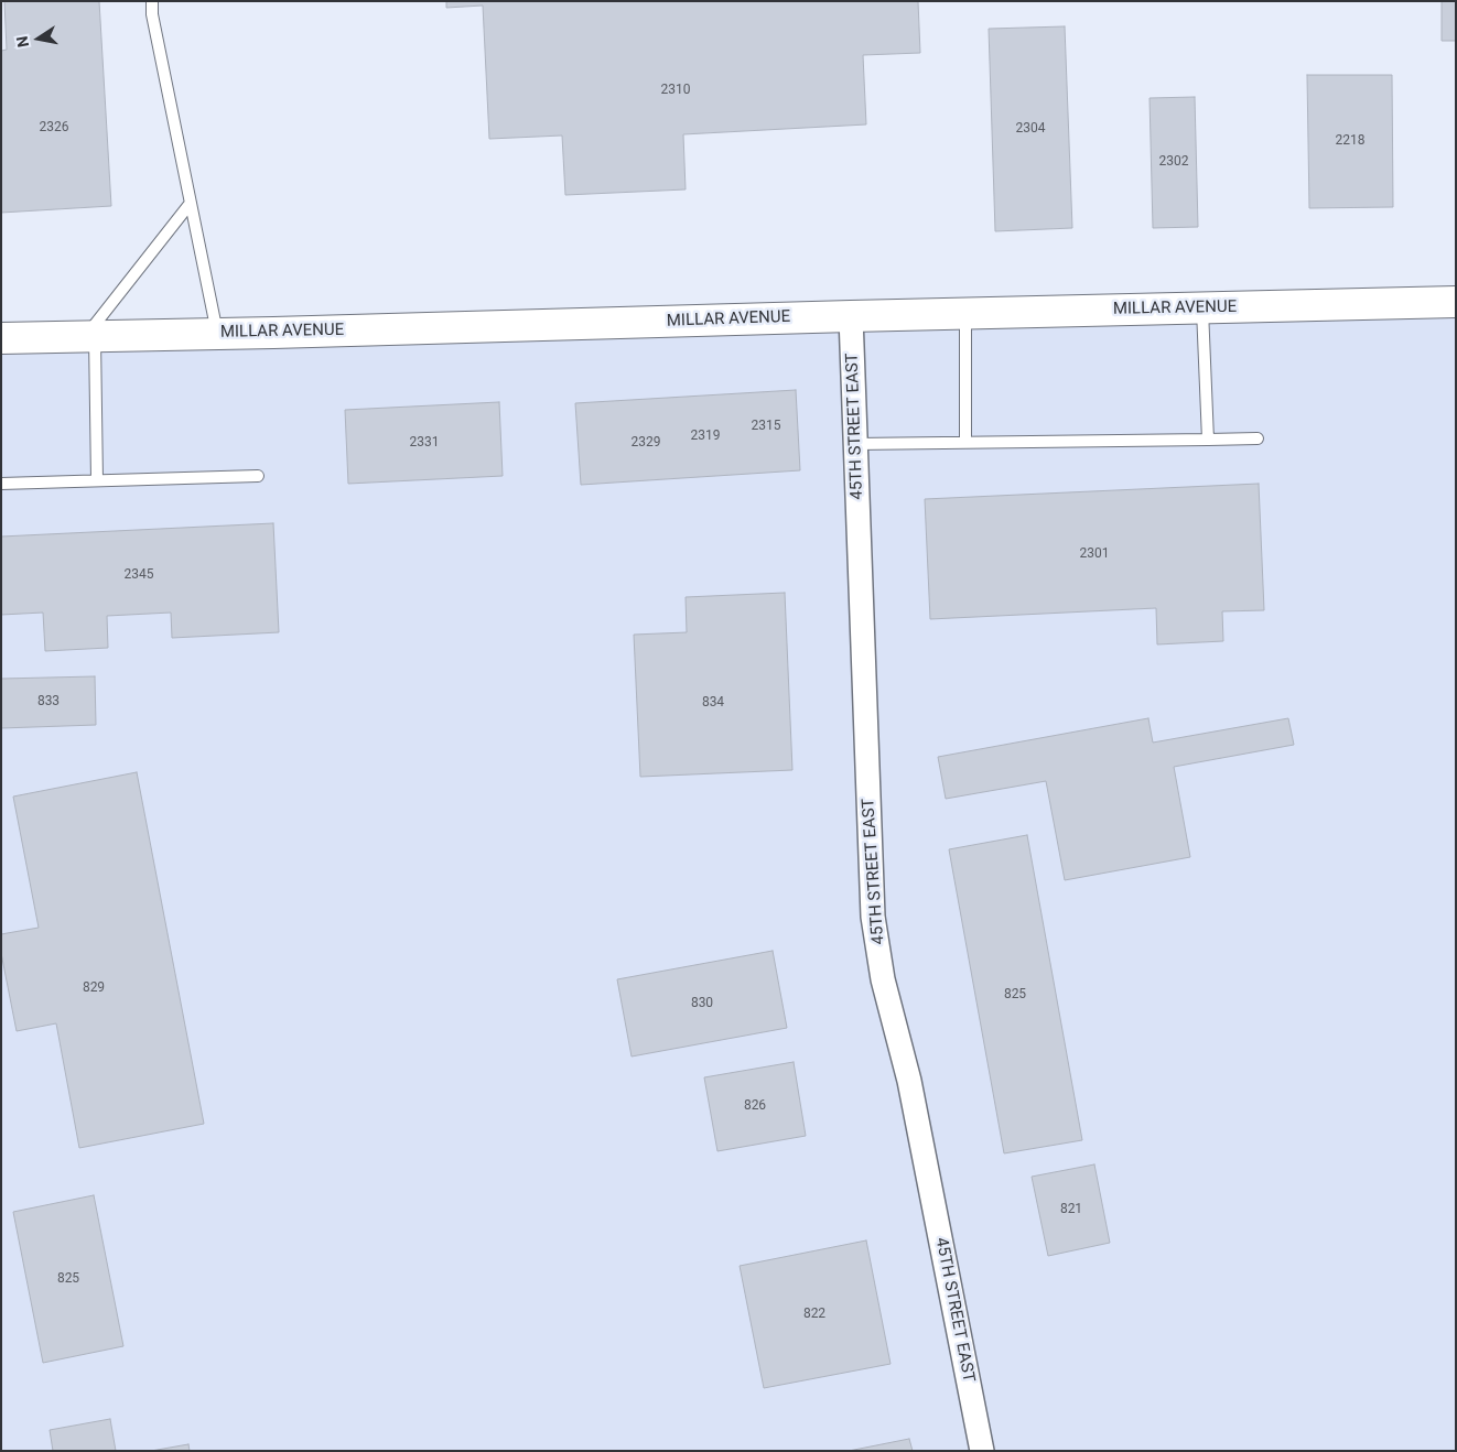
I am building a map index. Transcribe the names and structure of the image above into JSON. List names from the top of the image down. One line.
{"streets":{"street":["MILLAR AVENUE","45TH STREET EAST"]},"crossings":[["MILLAR AVENUE","45TH STREET EAST"]],"house_numbers":["2310","2326","2304","2218","2302","2315","2319","2331","2329","2301","2345","833","834","829","825","830","826","821","825","822"],"north":"left"}
